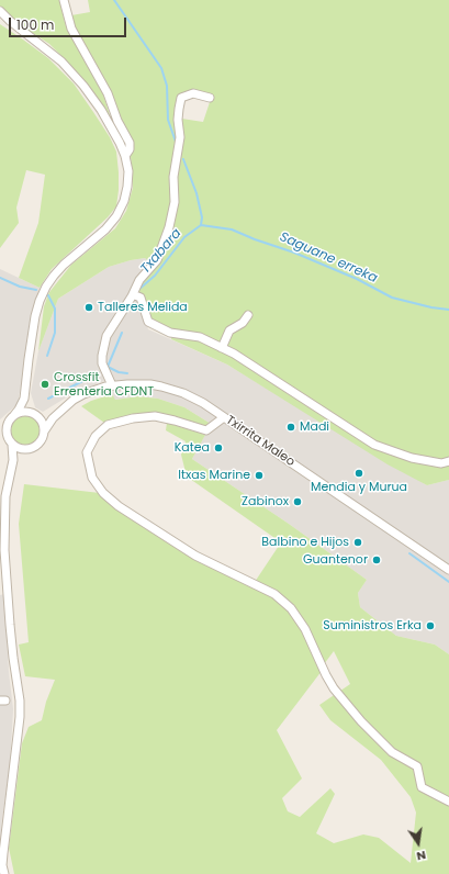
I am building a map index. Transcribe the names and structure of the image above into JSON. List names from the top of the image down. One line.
{"streets":{"street":["Txirrita Maleo"]},"water":["Txabara","Saguane erreka"],"places":["Talleres Melida","Crossfit Errenteria CFDNT","Madi","Katea","Mendia y Murua","Itxas Marine","Zabinox","Balbino e Hijos","Guantenor","Suministros Erka"],"scale_bar":"100 m","north":"bottom"}
